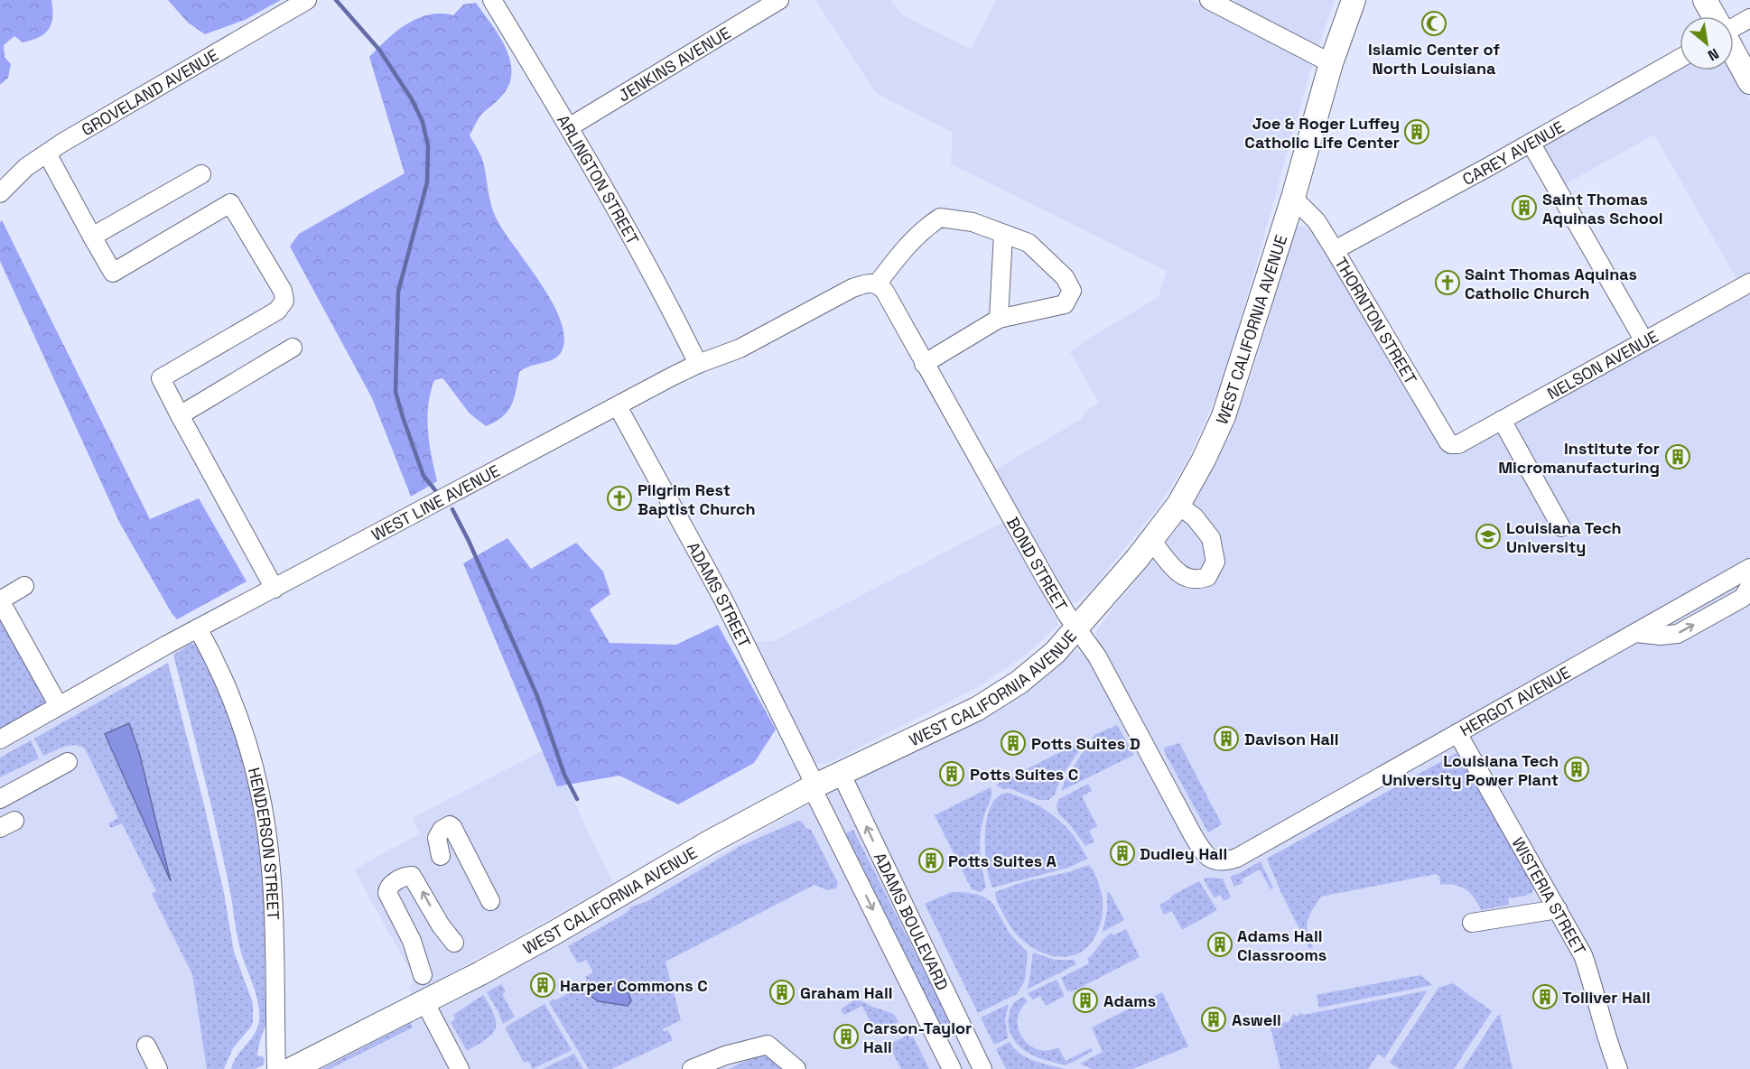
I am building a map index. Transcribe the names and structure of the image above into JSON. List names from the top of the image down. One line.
{"streets":{"main road":["WEST CALIFORNIA AVENUE"],"street":["JENKINS AVENUE","GROVELAND AVENUE","CAREY AVENUE","ARLINGTON STREET","THORNTON STREET","NELSON AVENUE","WEST LINE AVENUE","BOND STREET","ADAMS STREET","HERGOT AVENUE","HENDERSON STREET","WISTERIA STREET","ADAMS BOULEVARD"]},"crossings":[["JENKINS AVENUE","ARLINGTON STREET"],["CAREY AVENUE","THORNTON STREET"],["ARLINGTON STREET","WEST LINE AVENUE"],["THORNTON STREET","WEST CALIFORNIA AVENUE"],["THORNTON STREET","NELSON AVENUE"],["WEST CALIFORNIA AVENUE","BOND STREET"],["WEST CALIFORNIA AVENUE","ADAMS STREET"],["WEST CALIFORNIA AVENUE","ADAMS BOULEVARD"],["WEST LINE AVENUE","BOND STREET"],["WEST LINE AVENUE","ADAMS STREET"],["WEST LINE AVENUE","HENDERSON STREET"],["BOND STREET","HERGOT AVENUE"],["ADAMS STREET","ADAMS BOULEVARD"],["HERGOT AVENUE","WISTERIA STREET"]],"places":{"mosque":["Islamic Center of North Louisiana"],"building":["Joe & Roger Luffey Catholic Life Center","Saint Thomas Aquinas School","Institute for Micromanufacturing","Davison Hall","Potts Suites D","Louisiana Tech University Power Plant","Potts Suites C","Dudley Hall","Potts Suites A","Adams Hall Classrooms","Harper Commons C","Graham Hall","Tolliver Hall","Adams","Aswell","Carson-Taylor Hall"],"church":["Saint Thomas Aquinas Catholic Church","Pilgrim Rest Baptist Church"],"school or university":["Louisiana Tech University"]},"north":"bottom right"}
